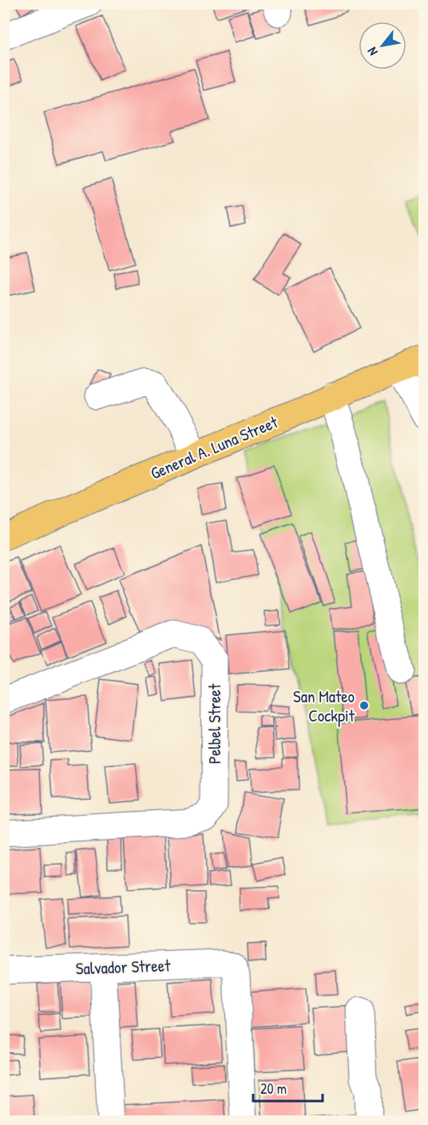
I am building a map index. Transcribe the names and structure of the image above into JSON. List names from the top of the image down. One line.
{"streets":{"main road":["General A. Luna Street"],"street":["Pelbel Street","Salvador Street"]},"places":["San Mateo Cockpit"],"scale_bar":"20 m","north":"bottom left"}
